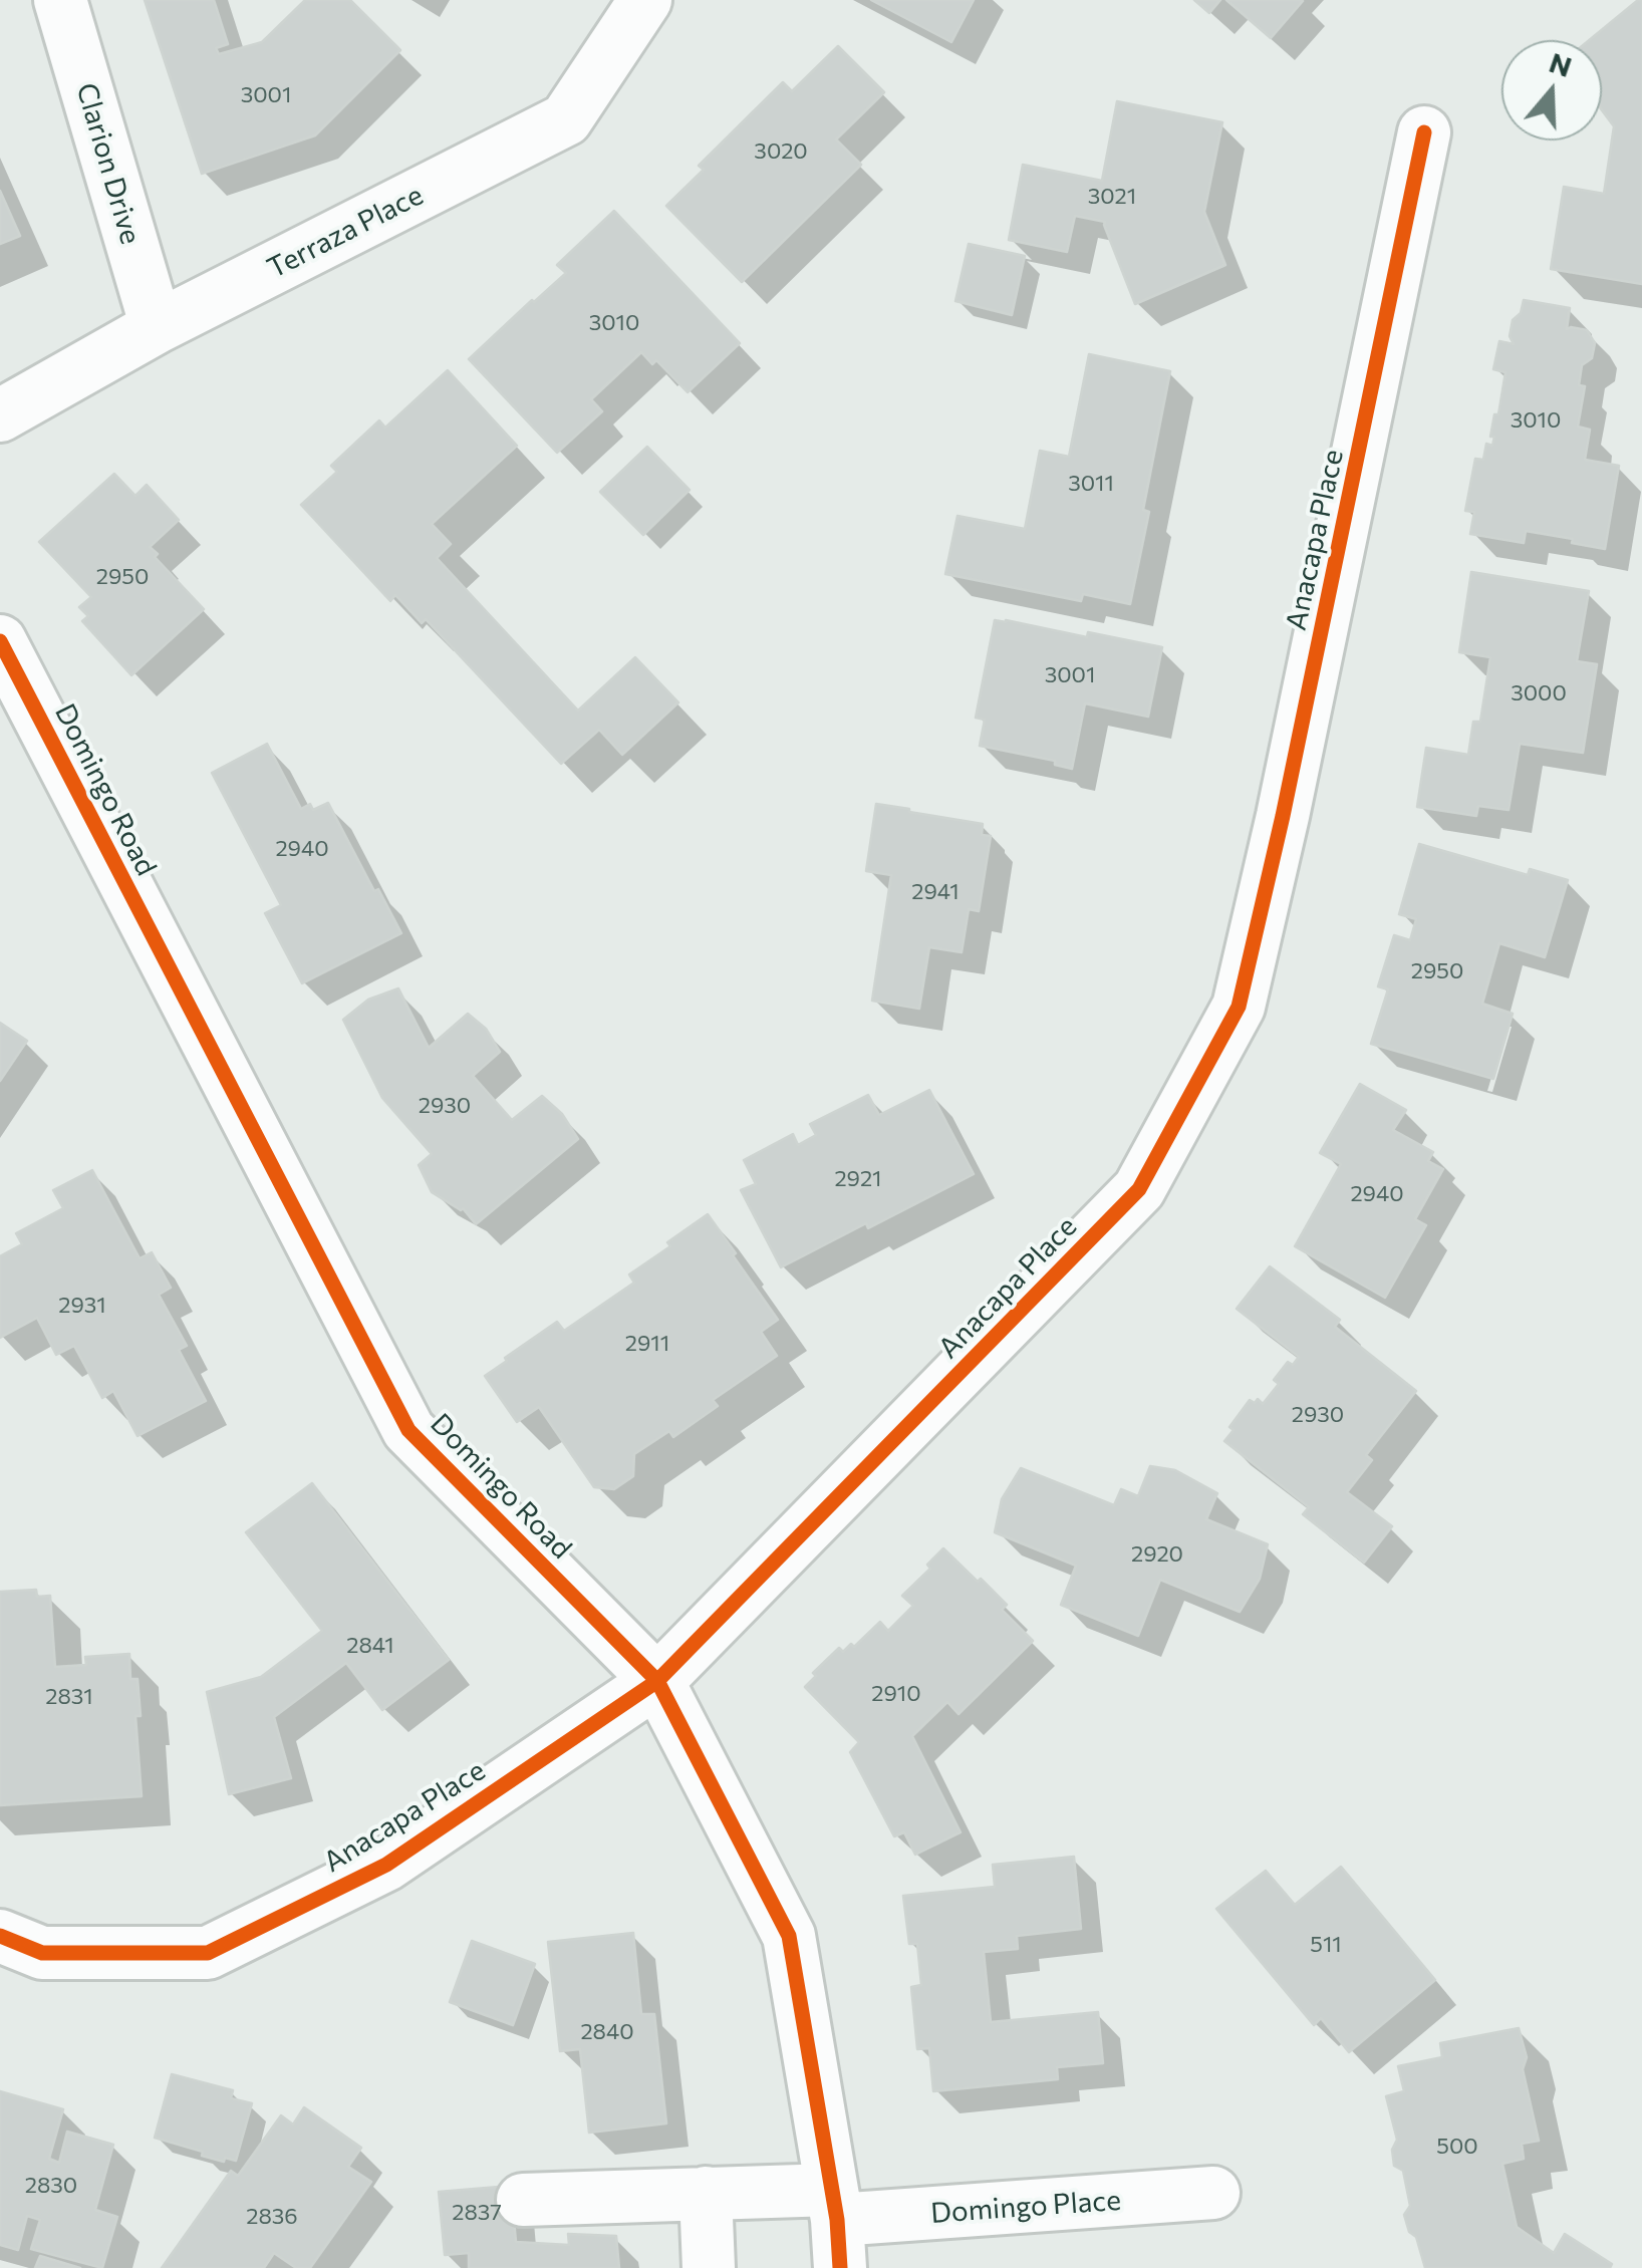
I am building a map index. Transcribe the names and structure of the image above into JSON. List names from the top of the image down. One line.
{"streets":{"street":["Clarion Drive","Terraza Place","Anacapa Place","Domingo Road","Domingo Place"]},"crossings":[["Clarion Drive","Terraza Place"],["Anacapa Place","Domingo Road"],["Domingo Road","Domingo Place"]],"house_numbers":["3001","3020","3021","3010","3010","3011","2950","3001","3000","2940","2941","2950","2930","2921","2940","2931","2911","2930","2920","2841","2910","2831","511","2840","500","2830","2837","2836"],"north":"top"}
